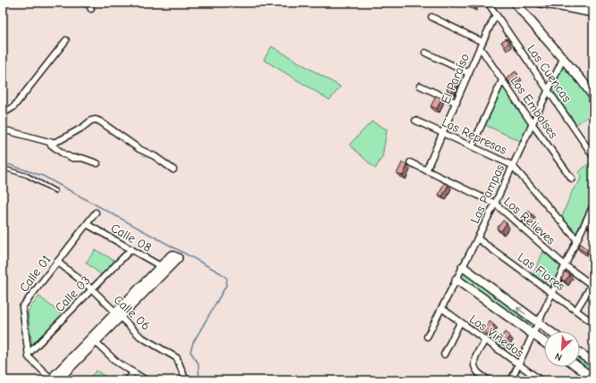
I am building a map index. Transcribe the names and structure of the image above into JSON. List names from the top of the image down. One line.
{"streets":{"street":["Las Cuencas","El Paraíso","Los Embalses","Las Represas","Las Pampas","Los Relieves","Calle 08","Las Flores","Calle 01","Calle 03","Calle 06","Los Viñedos"]},"crossings":[["Las Cuencas","El Paraíso"],["Las Cuencas","Las Pampas"],["El Paraíso","Los Embalses"],["El Paraíso","Las Represas"],["El Paraíso","Los Relieves"],["Los Embalses","Las Pampas"],["Las Represas","Las Pampas"],["Las Pampas","Los Relieves"],["Las Pampas","Las Flores"],["Las Pampas","Los Viñedos"],["Calle 08","Calle 01"],["Calle 08","Calle 03"],["Calle 01","Calle 03"],["Calle 01","Calle 06"],["Calle 03","Calle 06"]],"north":"bottom left"}
